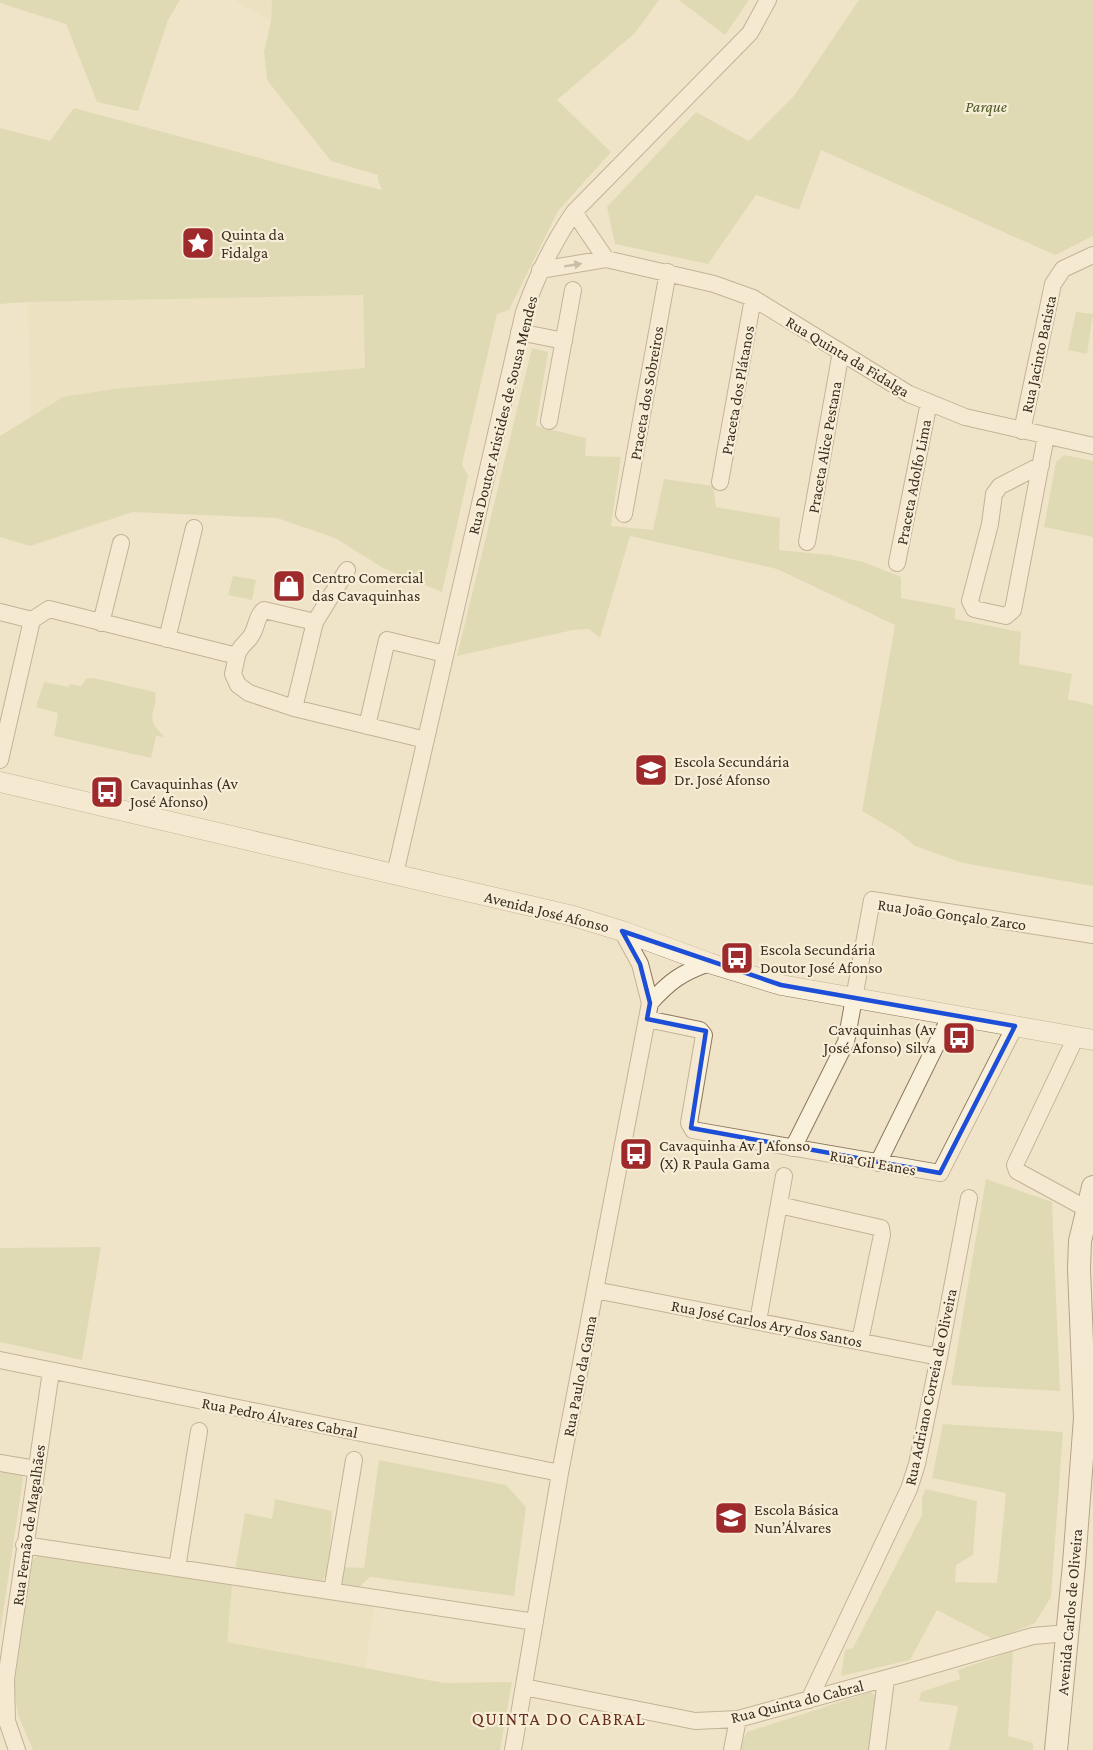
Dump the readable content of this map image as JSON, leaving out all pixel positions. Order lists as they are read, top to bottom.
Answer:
{
  "streets": {
    "main road": ["Avenida Carlos de Oliveira"],
    "street": [
      "Rua Jacinto Batista",
      "Rua Quinta da Fidalga",
      "Praceta dos Plátanos",
      "Praceta dos Sobreiros",
      "Rua Doutor Aristides de Sousa Mendes",
      "Praceta Alice Pestana",
      "Praceta Adolfo Lima",
      "Avenida José Afonso",
      "Rua João Gonçalo Zarco",
      "Rua Gil Eanes",
      "Rua José Carlos Ary dos Santos",
      "Rua Paulo da Gama",
      "Rua Adriano Correia de Oliveira",
      "Rua Pedro Álvares Cabral",
      "Rua Fernão de Magalhães",
      "Rua Quinta do Cabral"
    ]
  },
  "crossings": [
    ["Rua Jacinto Batista", "Rua Quinta da Fidalga"],
    ["Rua Quinta da Fidalga", "Praceta dos Plátanos"],
    ["Rua Quinta da Fidalga", "Praceta dos Sobreiros"],
    ["Rua Quinta da Fidalga", "Rua Doutor Aristides de Sousa Mendes"],
    ["Rua Quinta da Fidalga", "Praceta Alice Pestana"],
    ["Rua Quinta da Fidalga", "Praceta Adolfo Lima"],
    ["Rua Doutor Aristides de Sousa Mendes", "Avenida José Afonso"],
    ["Avenida José Afonso", "Rua João Gonçalo Zarco"],
    ["Avenida José Afonso", "Rua Gil Eanes"],
    ["Avenida José Afonso", "Rua Paulo da Gama"],
    ["Rua Gil Eanes", "Rua Paulo da Gama"],
    ["Rua José Carlos Ary dos Santos", "Rua Paulo da Gama"],
    ["Rua José Carlos Ary dos Santos", "Rua Adriano Correia de Oliveira"],
    ["Rua Paulo da Gama", "Rua Pedro Álvares Cabral"],
    ["Rua Paulo da Gama", "Rua Quinta do Cabral"],
    ["Rua Adriano Correia de Oliveira", "Rua Quinta do Cabral"],
    ["Rua Pedro Álvares Cabral", "Rua Fernão de Magalhães"],
    ["Avenida Carlos de Oliveira", "Rua Quinta do Cabral"]
  ],
  "districts": ["QUINTA DO CABRAL"],
  "parks": ["Parque"],
  "places": {
    "place": ["Quinta da Fidalga"],
    "shop": ["Centro Comercial das Cavaquinhas"],
    "school or university": ["Escola Secundária Dr. José Afonso", "Escola Básica Nun’Álvares"],
    "bus stop": [
      "Cavaquinhas (Av José Afonso)",
      "Escola Secundária Doutor José Afonso",
      "Cavaquinhas (Av José Afonso) Silva",
      "Cavaquinha Av J Afonso (X) R Paula Gama"
    ]
  }
}
